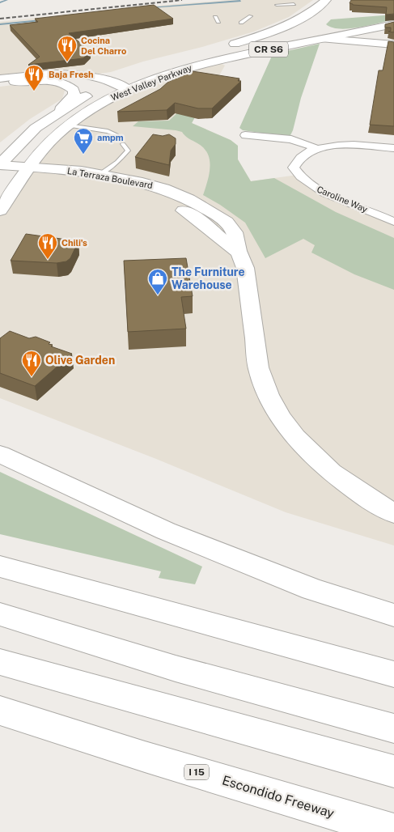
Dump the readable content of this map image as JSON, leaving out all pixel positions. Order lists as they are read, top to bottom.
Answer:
{
  "streets": {
    "main road": [
      "CR S6",
      "West Valley Parkway",
      "La Terraza Boulevard",
      "I 15",
      "Escondido Freeway"
    ],
    "street": ["Caroline Way"]
  },
  "crossings": [
    ["CR S6", "West Valley Parkway"],
    ["West Valley Parkway", "La Terraza Boulevard"]
  ],
  "places": {
    "restaurant": [
      "Cocina Del Charro",
      "Baja Fresh",
      "Chili's",
      "Olive Garden"
    ],
    "supermarket": ["ampm"],
    "shop": ["The Furniture Warehouse"]
  }
}
